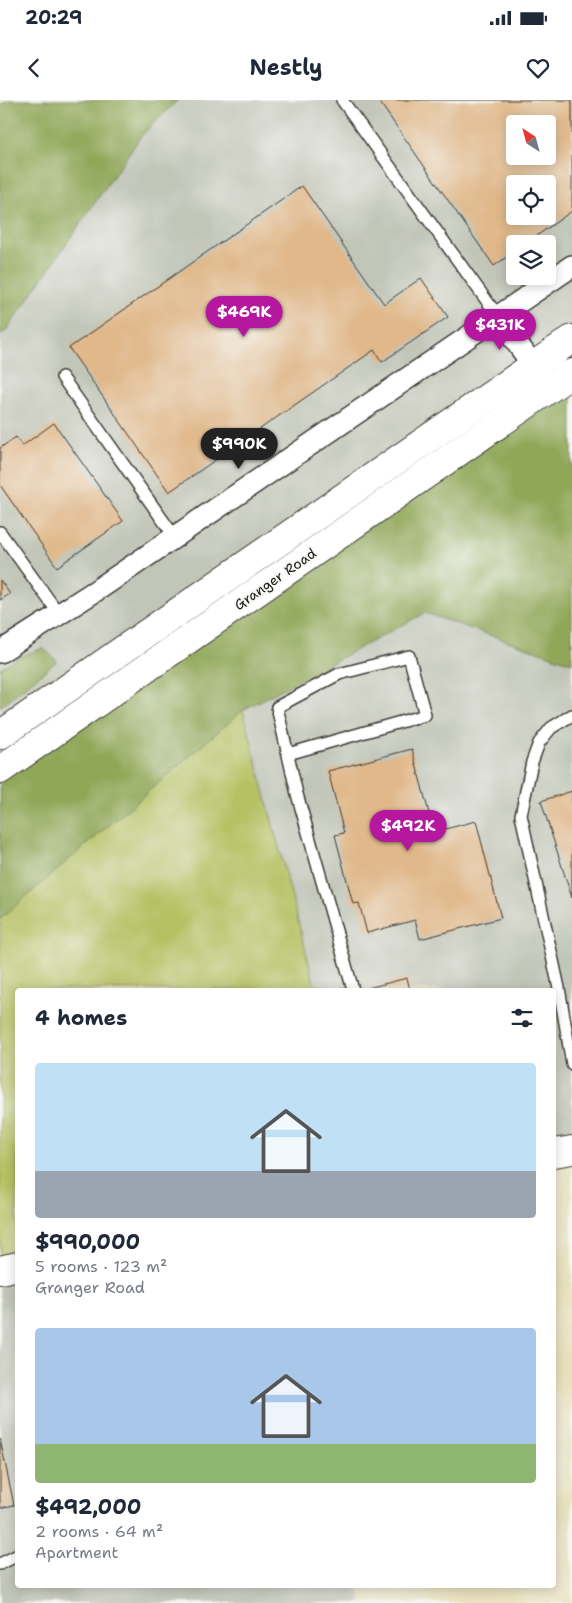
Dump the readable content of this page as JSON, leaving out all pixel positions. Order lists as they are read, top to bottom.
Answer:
{
  "streets": {
    "main road": ["Granger Road"]
  },
  "north": "top left",
  "page": {
    "status": "20:29",
    "header": "Nestly",
    "price": [
      "$469K",
      "$431K",
      "$990K",
      "$492K"
    ],
    "heading": "4 homes",
    "list": [
      {
        "name": "$990,000",
        "note": "5 rooms · 123 m² · Granger Road"
      },
      {
        "name": "$492,000",
        "note": "2 rooms · 64 m² · Apartment"
      }
    ]
  }
}
